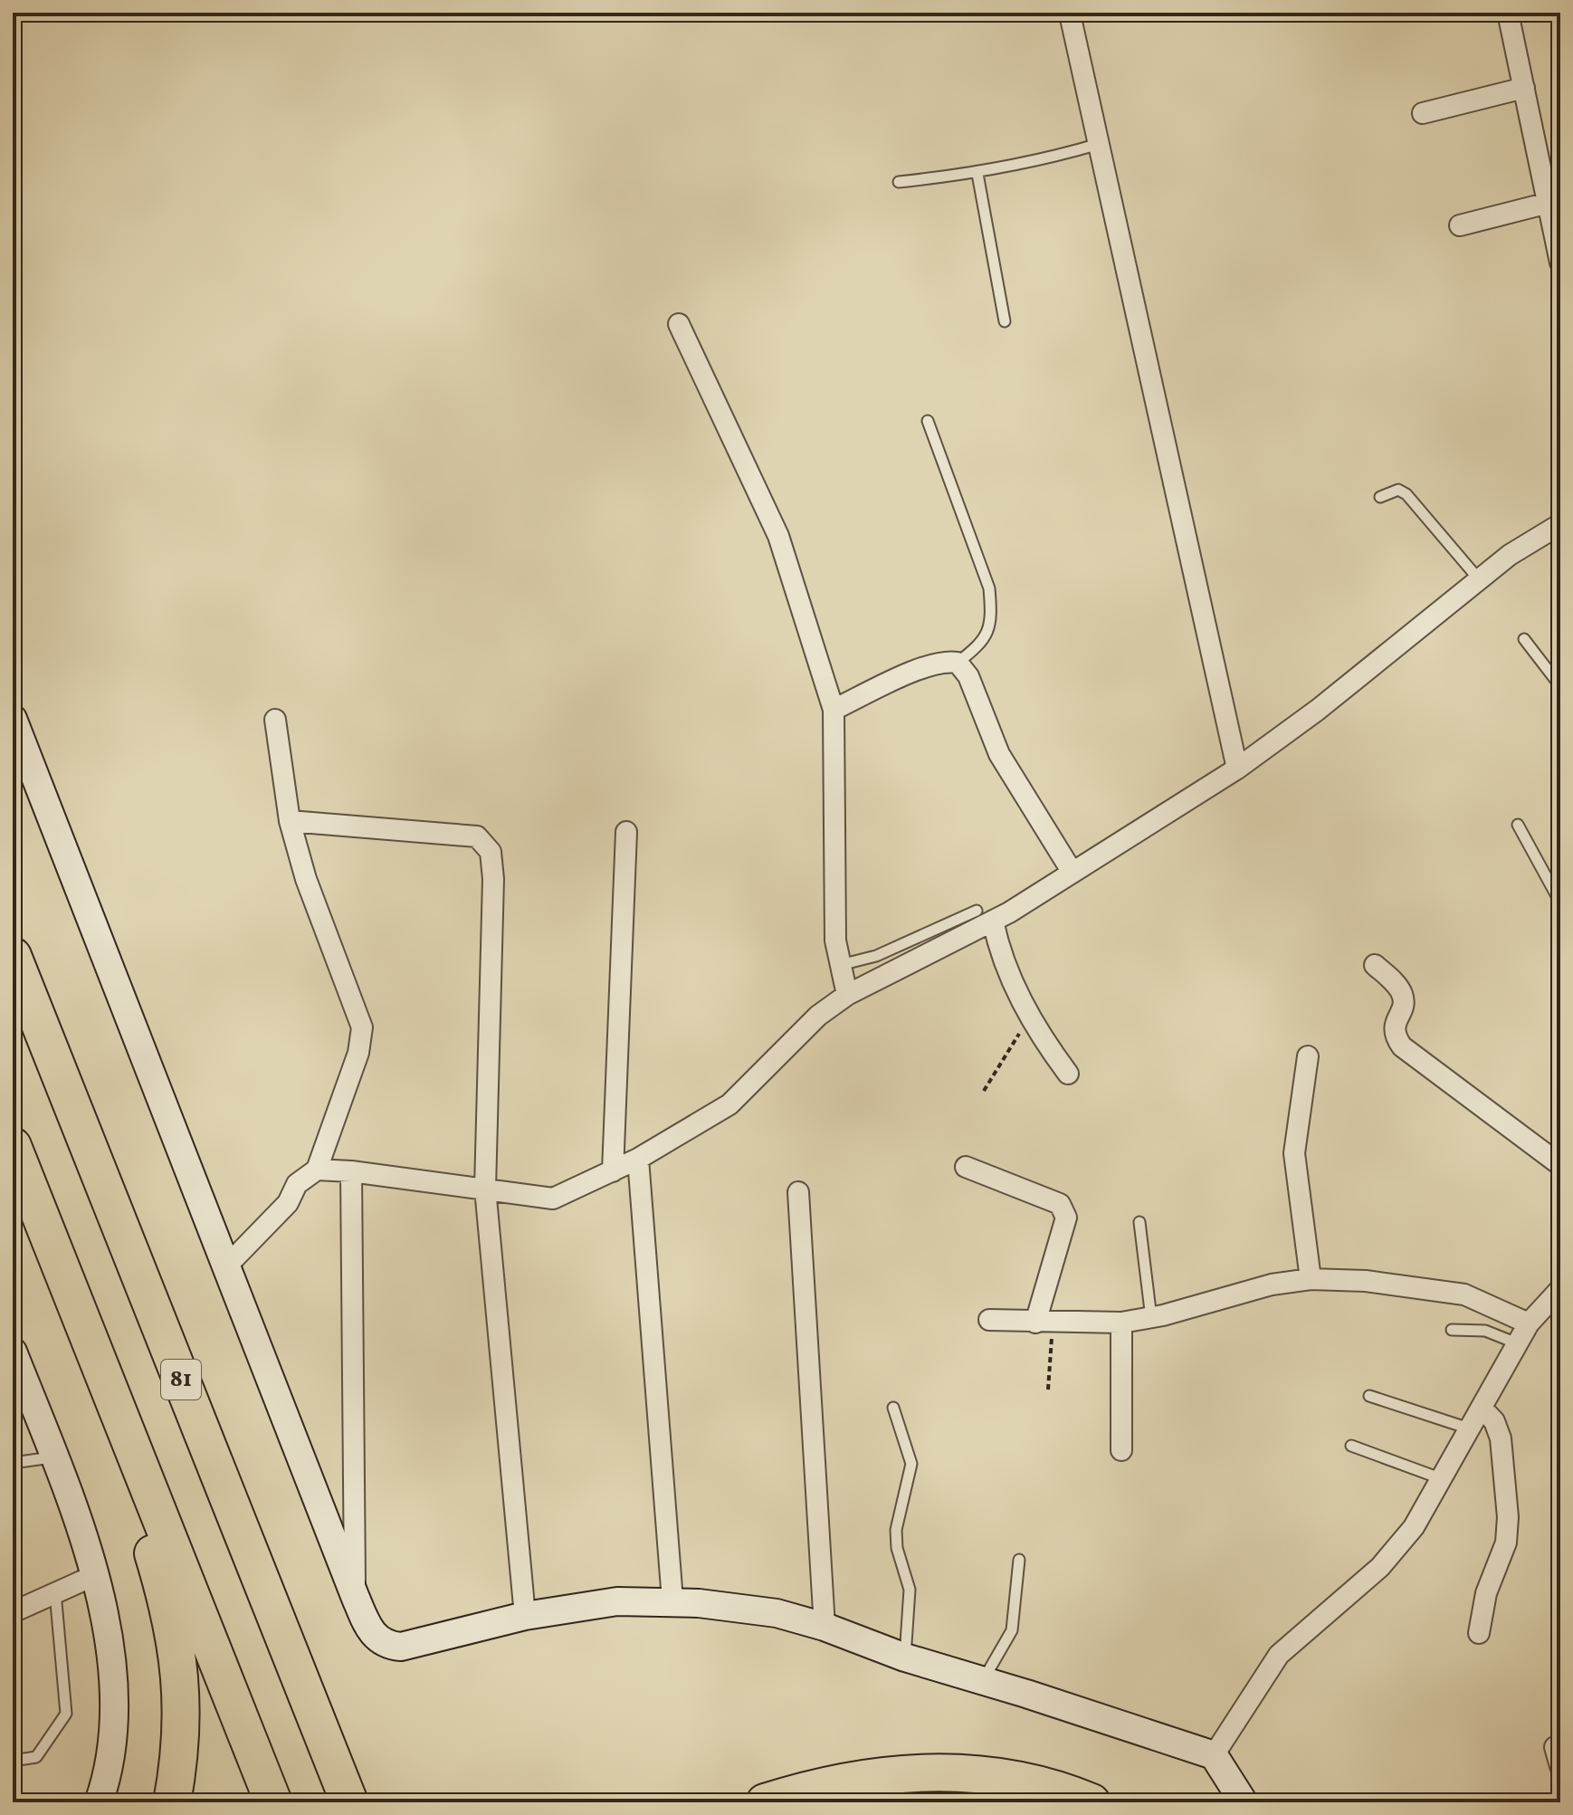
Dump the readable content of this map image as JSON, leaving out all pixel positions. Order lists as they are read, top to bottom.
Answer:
{
  "streets": {
    "highway": ["81"]
  }
}
